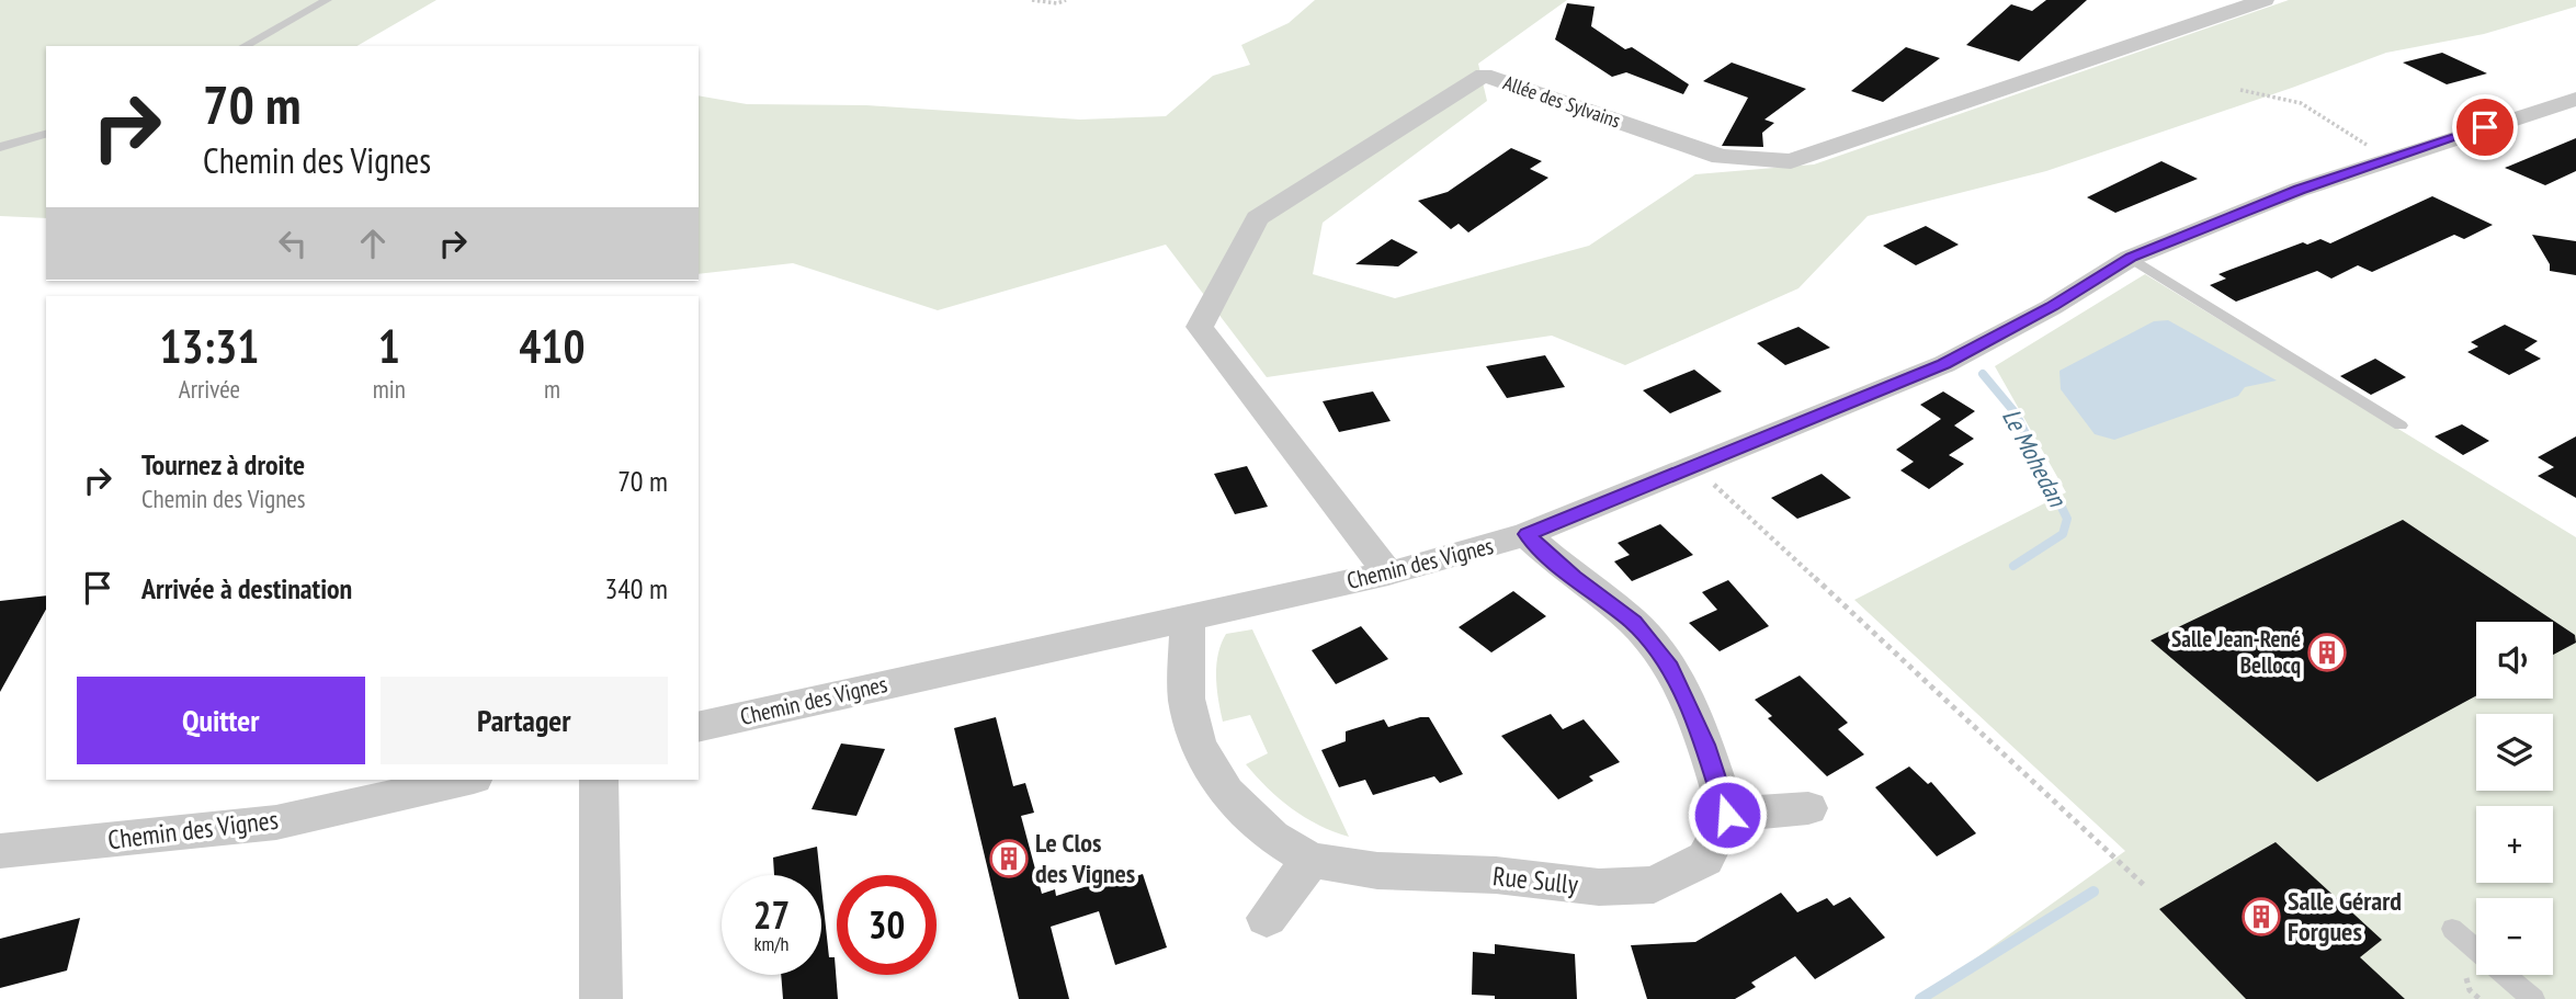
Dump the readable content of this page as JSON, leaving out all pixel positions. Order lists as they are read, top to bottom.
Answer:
{
  "streets": {
    "street": ["Allée des Sylvains", "Chemin des Vignes", "Rue Sully"]
  },
  "crossings": [
    ["Allée des Sylvains", "Chemin des Vignes"],
    ["Chemin des Vignes", "Rue Sully"]
  ],
  "water": ["Le Mohedan"],
  "places": {
    "building": ["Salle Jean-René Bellocq", "Le Clos des Vignes", "Salle Gérard Forgues"]
  },
  "page": {
    "turn": ["70 m", "Chemin des Vignes"],
    "eta": [
      "13:31",
      "Arrivée",
      "1",
      "min",
      "410",
      "m"
    ],
    "list": [
      {
        "name": "Tournez à droite",
        "note": "Chemin des Vignes",
        "value": "70 m"
      },
      {
        "name": "Arrivée à destination",
        "value": "340 m"
      }
    ],
    "map_buttons": ["+", "−"],
    "buttons": ["Quitter", "Partager"],
    "speed": "27 km/h",
    "limit": "30"
  }
}
